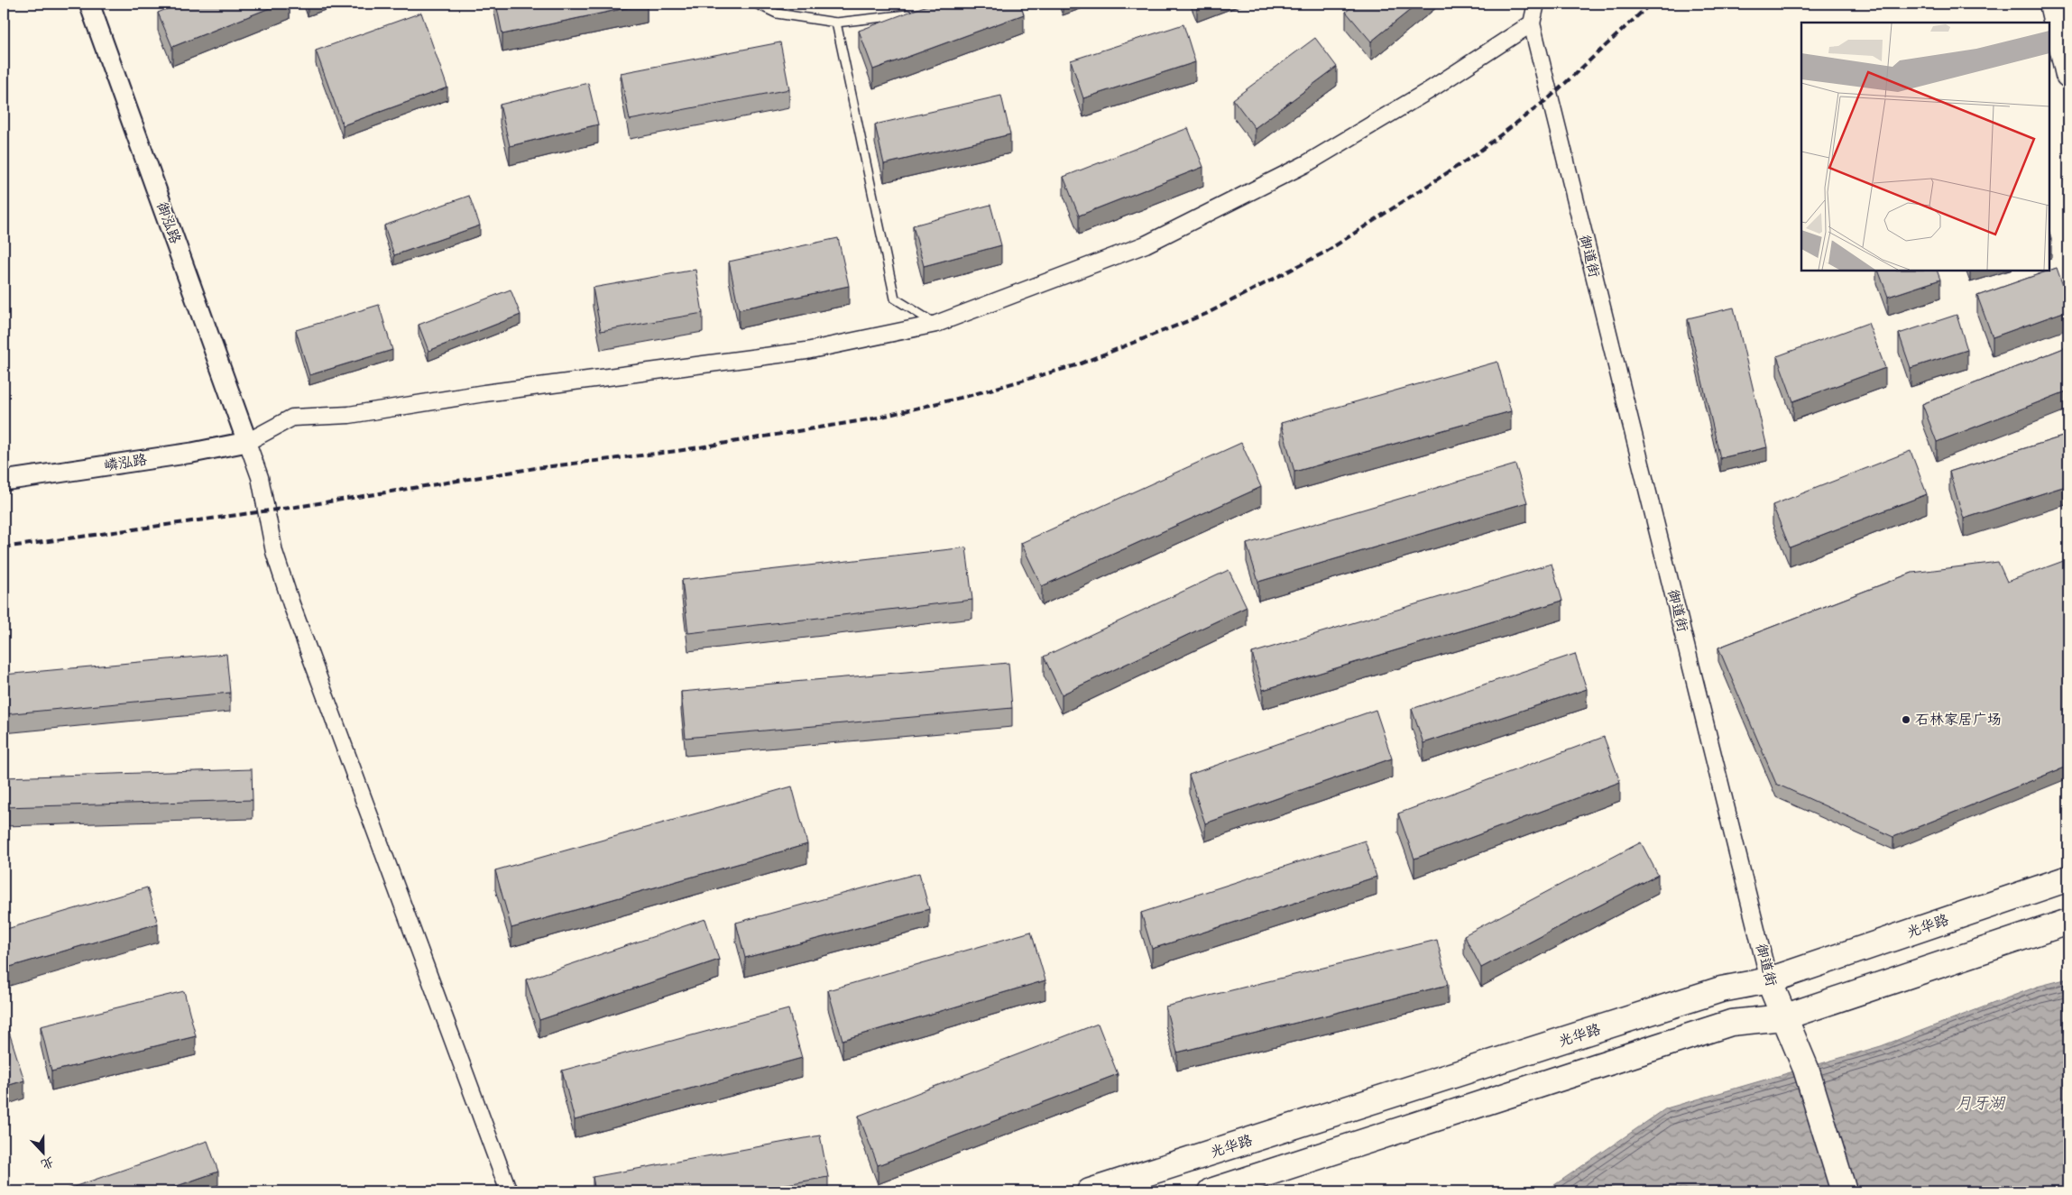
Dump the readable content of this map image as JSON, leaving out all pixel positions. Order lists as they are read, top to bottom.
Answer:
{
  "streets": {
    "main road": ["光华路"],
    "street": ["御泓路", "御道街", "嶙泓路"]
  },
  "crossings": [
    ["御泓路", "嶙泓路"],
    ["御道街", "光华路"]
  ],
  "water": ["月牙湖"],
  "places": ["石林家居广场"],
  "north": "bottom"
}
